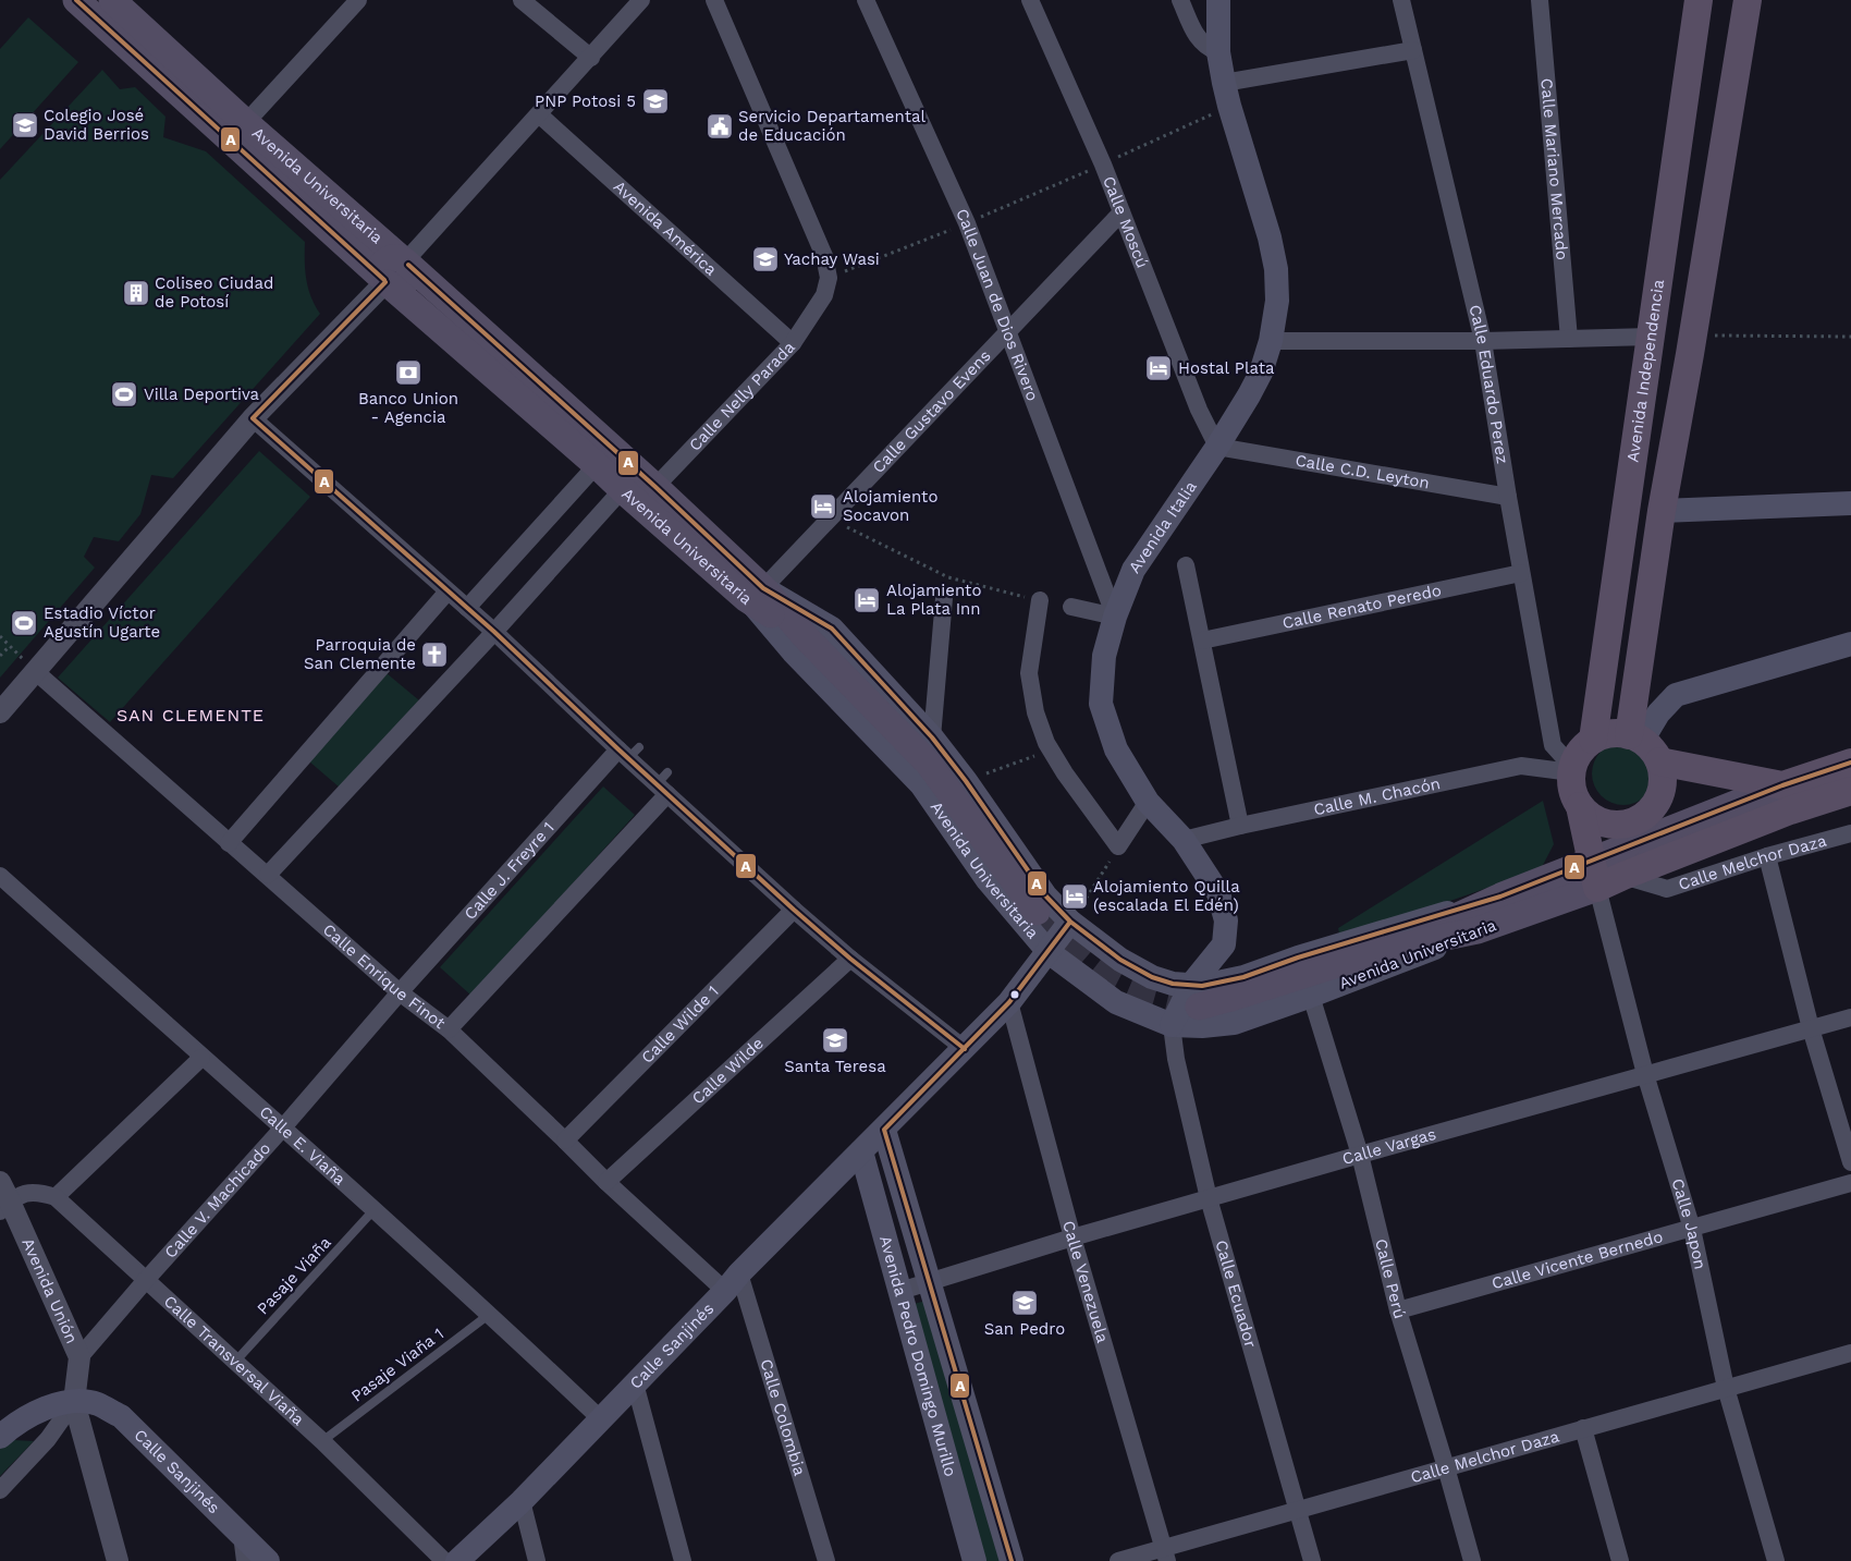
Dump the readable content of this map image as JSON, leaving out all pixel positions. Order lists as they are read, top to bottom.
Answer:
{
  "streets": {
    "highway": ["Avenida Universitaria", "Avenida Independencia"],
    "main road": ["Avenida Italia", "Calle Sanjinés", "Avenida Pedro Domingo Murillo"],
    "street": [
      "Calle Mariano Mercado",
      "Calle Moscú",
      "Avenida América",
      "Calle Juan de Dios Rivero",
      "Calle Eduardo Perez",
      "Calle Nelly Parada",
      "Calle Gustavo Evens",
      "Calle C.D. Leyton",
      "Calle Renato Peredo",
      "Calle M. Chacón",
      "Calle Melchor Daza",
      "Calle J. Freyre 1",
      "Calle Enrique Finot",
      "Calle Wilde 1",
      "Calle Wilde",
      "Calle E. Viaña",
      "Calle Vargas",
      "Calle V. Machicado",
      "Calle Japon",
      "Calle Vicente Bernedo",
      "Calle Perú",
      "Calle Venezuela",
      "Avenida Unión",
      "Calle Ecuador",
      "Calle Transversal Viaña",
      "Calle Colombia"
    ],
    "lane": ["Pasaje Viaña", "Pasaje Viaña 1"]
  },
  "crossings": [
    ["Avenida Universitaria", "Calle Nelly Parada"],
    ["Avenida Universitaria", "Calle Gustavo Evens"],
    ["Avenida Universitaria", "Calle Melchor Daza"],
    ["Avenida Universitaria", "Calle Japon"],
    ["Avenida Universitaria", "Calle Perú"],
    ["Avenida Universitaria", "Calle Ecuador"],
    ["Avenida Universitaria", "Calle Sanjinés"],
    ["Calle Moscú", "Calle Gustavo Evens"],
    ["Calle Moscú", "Calle C.D. Leyton"],
    ["Calle Moscú", "Avenida Italia"],
    ["Avenida América", "Calle Nelly Parada"],
    ["Calle Juan de Dios Rivero", "Calle Gustavo Evens"],
    ["Calle Juan de Dios Rivero", "Avenida Italia"],
    ["Avenida Independencia", "Calle Eduardo Perez"],
    ["Avenida Independencia", "Calle M. Chacón"],
    ["Calle Eduardo Perez", "Calle C.D. Leyton"],
    ["Calle Eduardo Perez", "Calle Renato Peredo"],
    ["Calle Eduardo Perez", "Calle M. Chacón"],
    ["Calle Nelly Parada", "Calle Enrique Finot"],
    ["Calle C.D. Leyton", "Avenida Italia"],
    ["Avenida Italia", "Calle M. Chacón"],
    ["Calle Melchor Daza", "Calle Japon"],
    ["Calle Melchor Daza", "Calle Perú"],
    ["Calle Melchor Daza", "Calle Venezuela"],
    ["Calle Melchor Daza", "Calle Ecuador"],
    ["Calle J. Freyre 1", "Calle Enrique Finot"],
    ["Calle J. Freyre 1", "Calle V. Machicado"],
    ["Calle Enrique Finot", "Calle Wilde 1"],
    ["Calle Enrique Finot", "Calle Wilde"],
    ["Calle Enrique Finot", "Calle V. Machicado"],
    ["Calle Enrique Finot", "Calle Sanjinés"],
    ["Calle Enrique Finot", "Calle Colombia"],
    ["Calle E. Viaña", "Calle V. Machicado"],
    ["Calle E. Viaña", "Pasaje Viaña"],
    ["Calle E. Viaña", "Calle Sanjinés"],
    ["Calle E. Viaña", "Pasaje Viaña 1"],
    ["Calle Vargas", "Calle Japon"],
    ["Calle Vargas", "Calle Perú"],
    ["Calle Vargas", "Calle Venezuela"],
    ["Calle Vargas", "Calle Ecuador"],
    ["Calle Vargas", "Avenida Pedro Domingo Murillo"],
    ["Calle V. Machicado", "Avenida Unión"],
    ["Calle V. Machicado", "Calle Transversal Viaña"],
    ["Calle Japon", "Calle Vicente Bernedo"],
    ["Calle Vicente Bernedo", "Calle Perú"],
    ["Pasaje Viaña", "Calle Transversal Viaña"],
    ["Calle Venezuela", "Calle Sanjinés"],
    ["Avenida Unión", "Calle Sanjinés"],
    ["Calle Sanjinés", "Avenida Pedro Domingo Murillo"],
    ["Calle Sanjinés", "Calle Colombia"],
    ["Calle Transversal Viaña", "Pasaje Viaña 1"]
  ],
  "districts": ["SAN CLEMENTE"],
  "places": {
    "school or university": [
      "PNP Potosi 5",
      "Colegio José David Berrios",
      "Yachay Wasi",
      "Santa Teresa",
      "San Pedro"
    ],
    "public building": ["Servicio Departamental de Educación"],
    "building": ["Coliseo Ciudad de Potosí"],
    "hotel": [
      "Hostal Plata",
      "Alojamiento Socavon",
      "Alojamiento La Plata Inn",
      "Alojamiento Quilla (escalada El Edén)"
    ],
    "bank": ["Banco Union - Agencia"],
    "sports": ["Villa Deportiva", "Estadio Víctor Agustín Ugarte"],
    "church": ["Parroquia de San Clemente"]
  },
  "lines": ["transit line A"]
}
